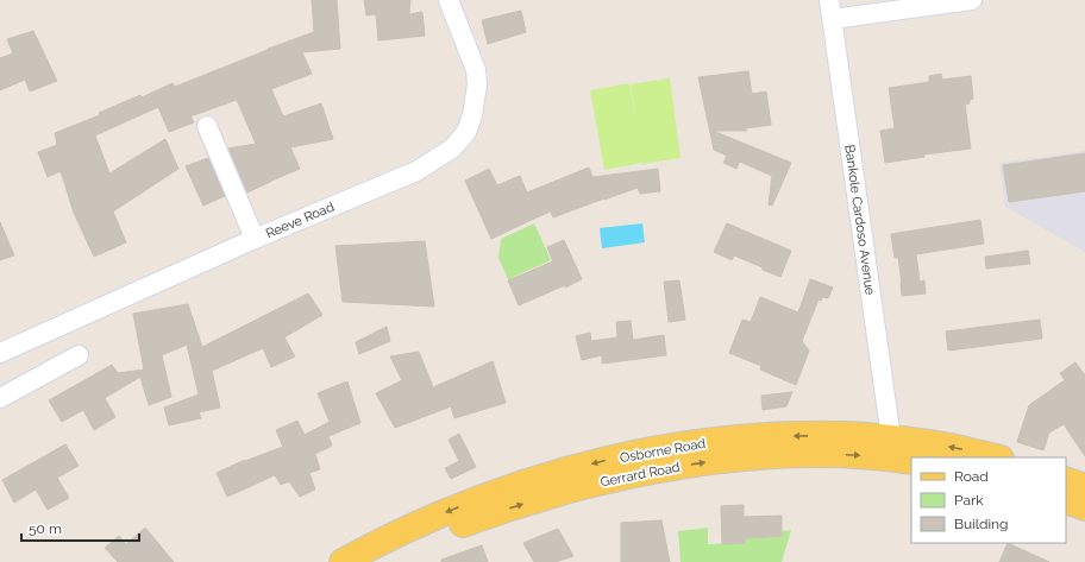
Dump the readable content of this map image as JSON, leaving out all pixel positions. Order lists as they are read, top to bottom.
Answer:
{
  "streets": {
    "main road": ["Osborne Road", "Gerrard Road"],
    "street": ["Reeve Road", "Bankole Cardoso Avenue"]
  },
  "crossings": [
    ["Bankole Cardoso Avenue", "Osborne Road"]
  ],
  "one_way": ["Osborne Road", "Gerrard Road"],
  "legend": ["Road", "Park", "Building"],
  "scale_bar": "50 m"
}
